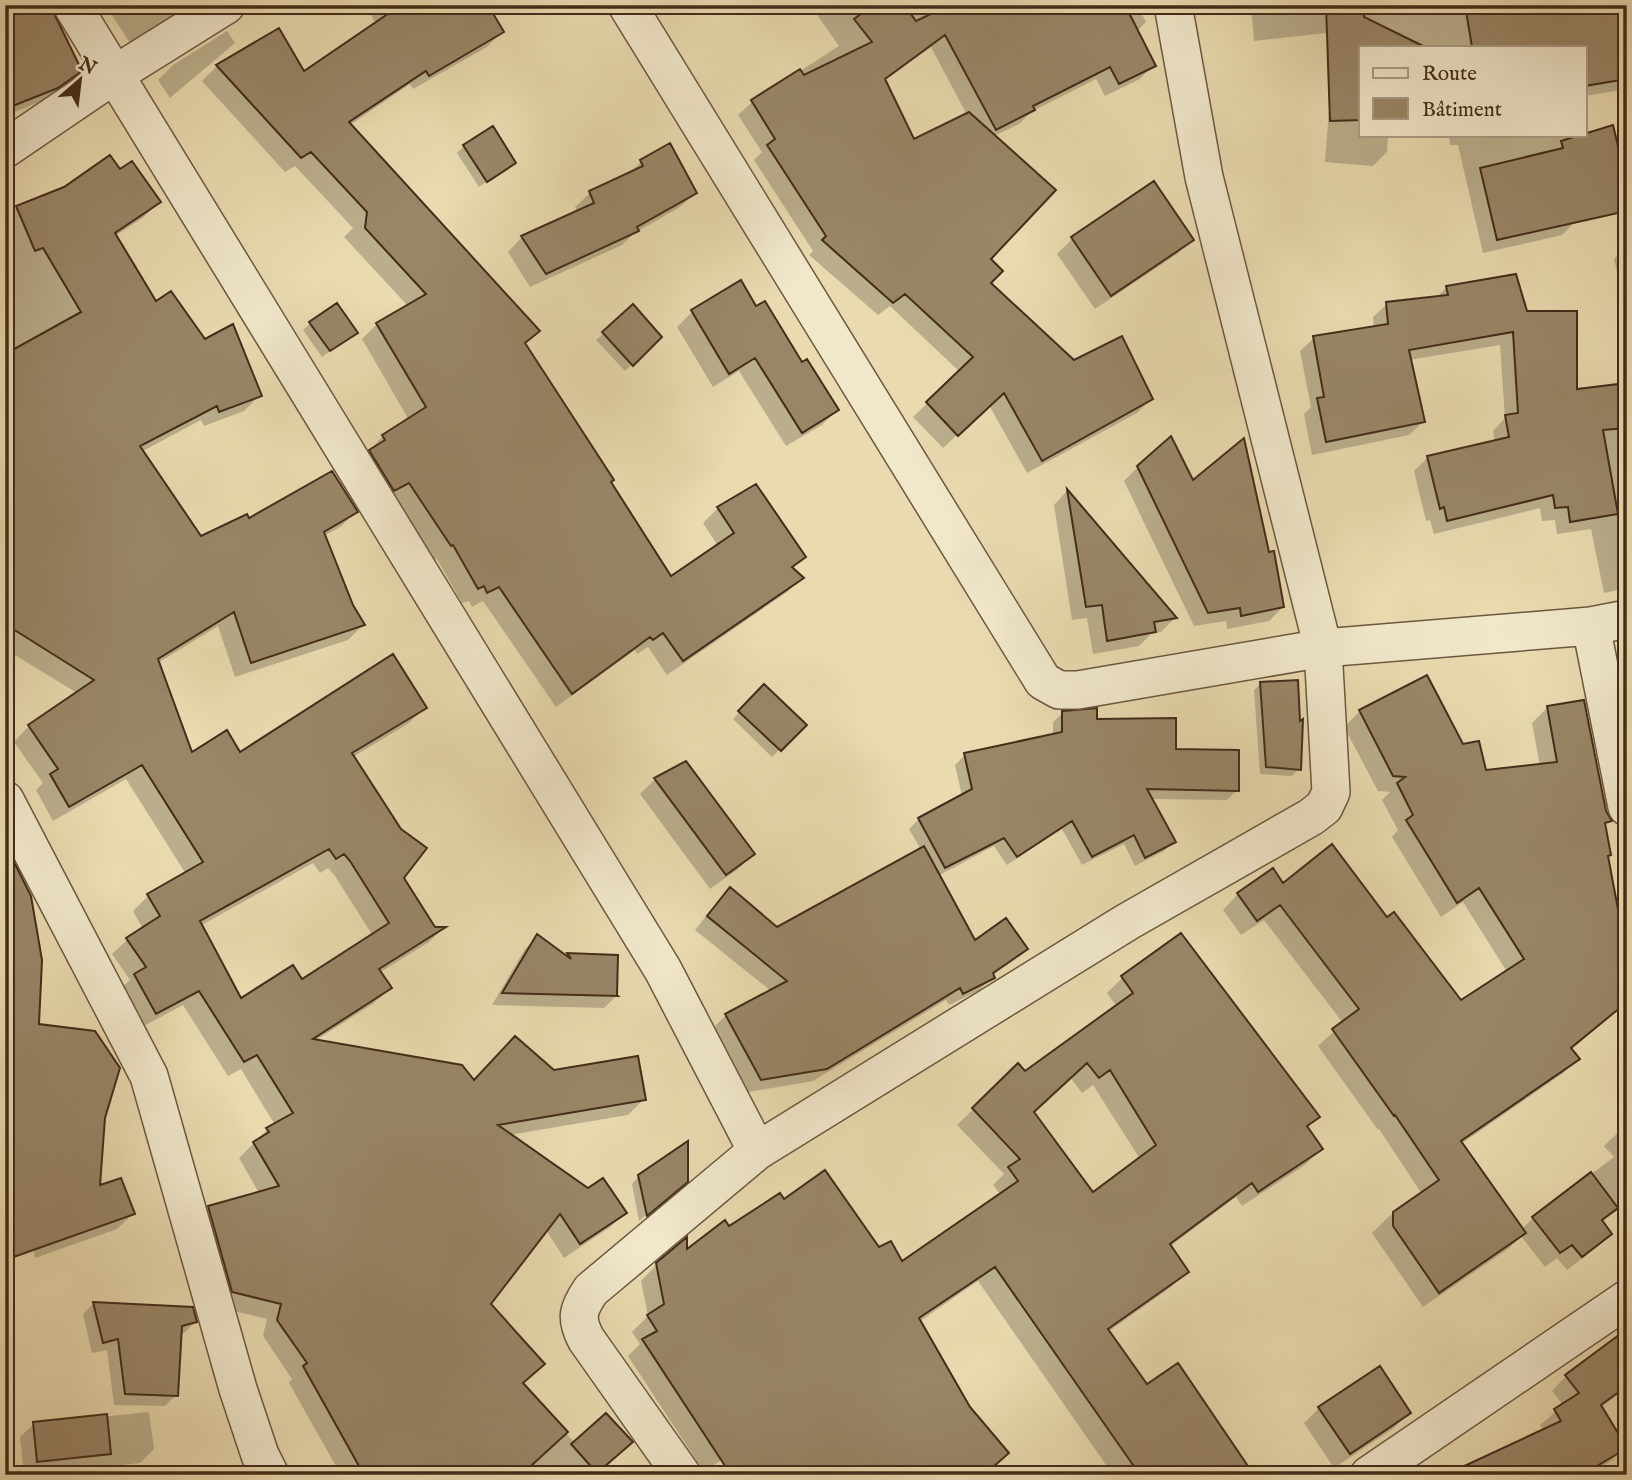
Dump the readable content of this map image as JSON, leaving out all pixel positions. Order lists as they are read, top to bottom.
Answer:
{
  "legend": ["Route", "Bâtiment"],
  "north": "top right"
}
